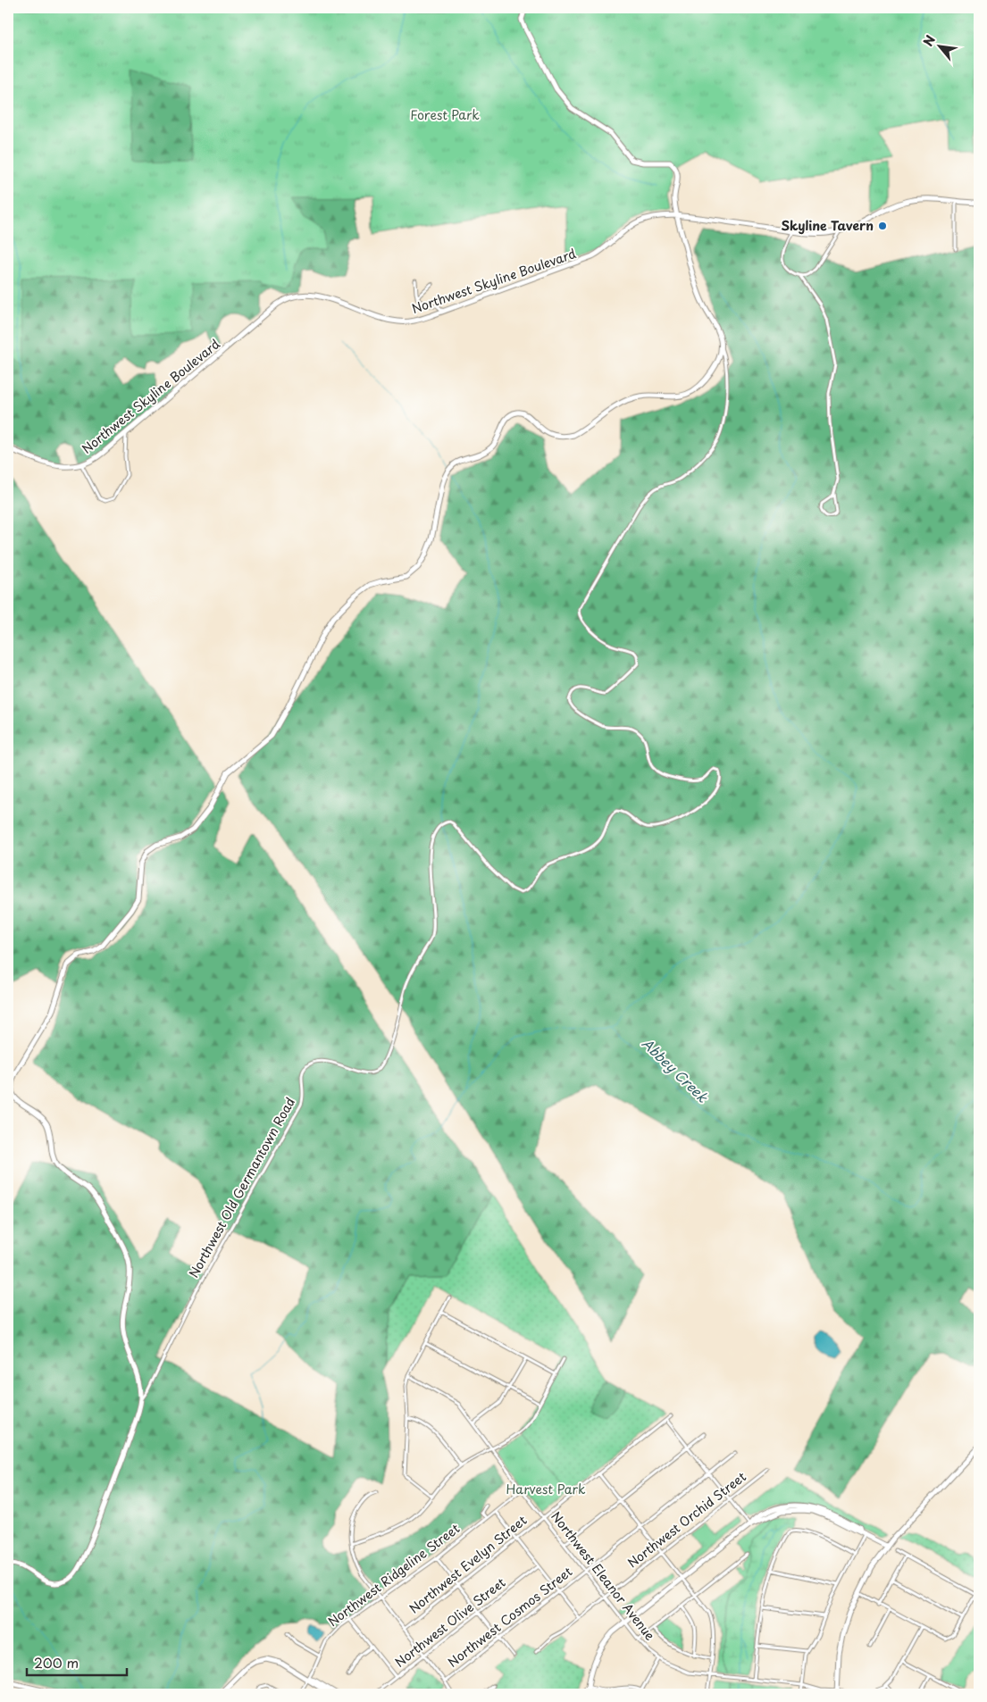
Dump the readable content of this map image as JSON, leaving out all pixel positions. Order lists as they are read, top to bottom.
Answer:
{
  "streets": {
    "main road": ["Northwest Skyline Boulevard"],
    "street": [
      "Northwest Old Germantown Road",
      "Northwest Orchid Street",
      "Northwest Evelyn Street",
      "Northwest Ridgeline Street",
      "Northwest Eleanor Avenue",
      "Northwest Cosmos Street",
      "Northwest Olive Street"
    ]
  },
  "crossings": [
    ["Northwest Orchid Street", "Northwest Eleanor Avenue"],
    ["Northwest Evelyn Street", "Northwest Eleanor Avenue"],
    ["Northwest Ridgeline Street", "Northwest Eleanor Avenue"],
    ["Northwest Eleanor Avenue", "Northwest Cosmos Street"]
  ],
  "water": ["Abbey Creek"],
  "parks": ["Forest Park", "Harvest Park"],
  "places": ["Skyline Tavern"],
  "scale_bar": "200 m",
  "north": "top left"
}
